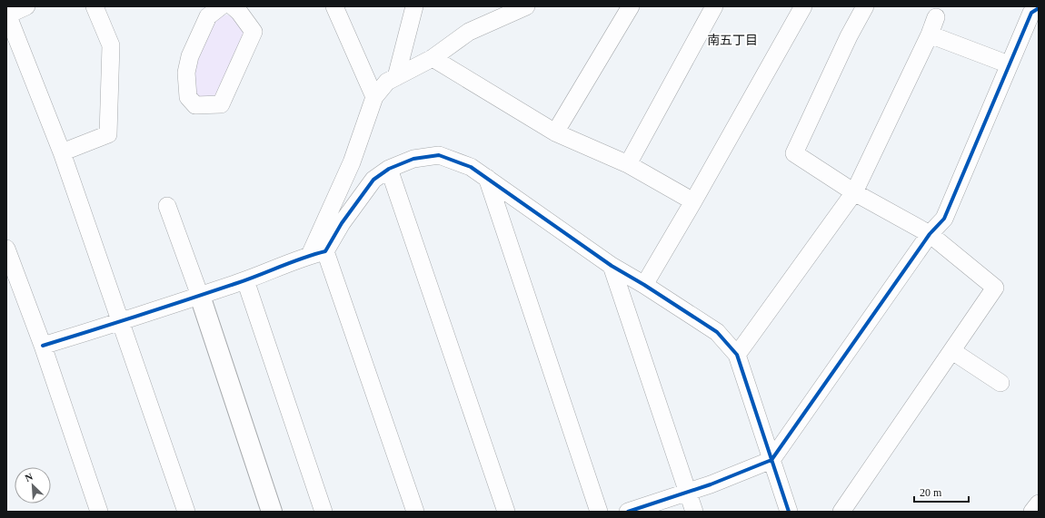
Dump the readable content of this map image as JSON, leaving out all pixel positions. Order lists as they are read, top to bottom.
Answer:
{
  "districts": ["南五丁目"],
  "scale_bar": "20 m",
  "north": "top left"
}
